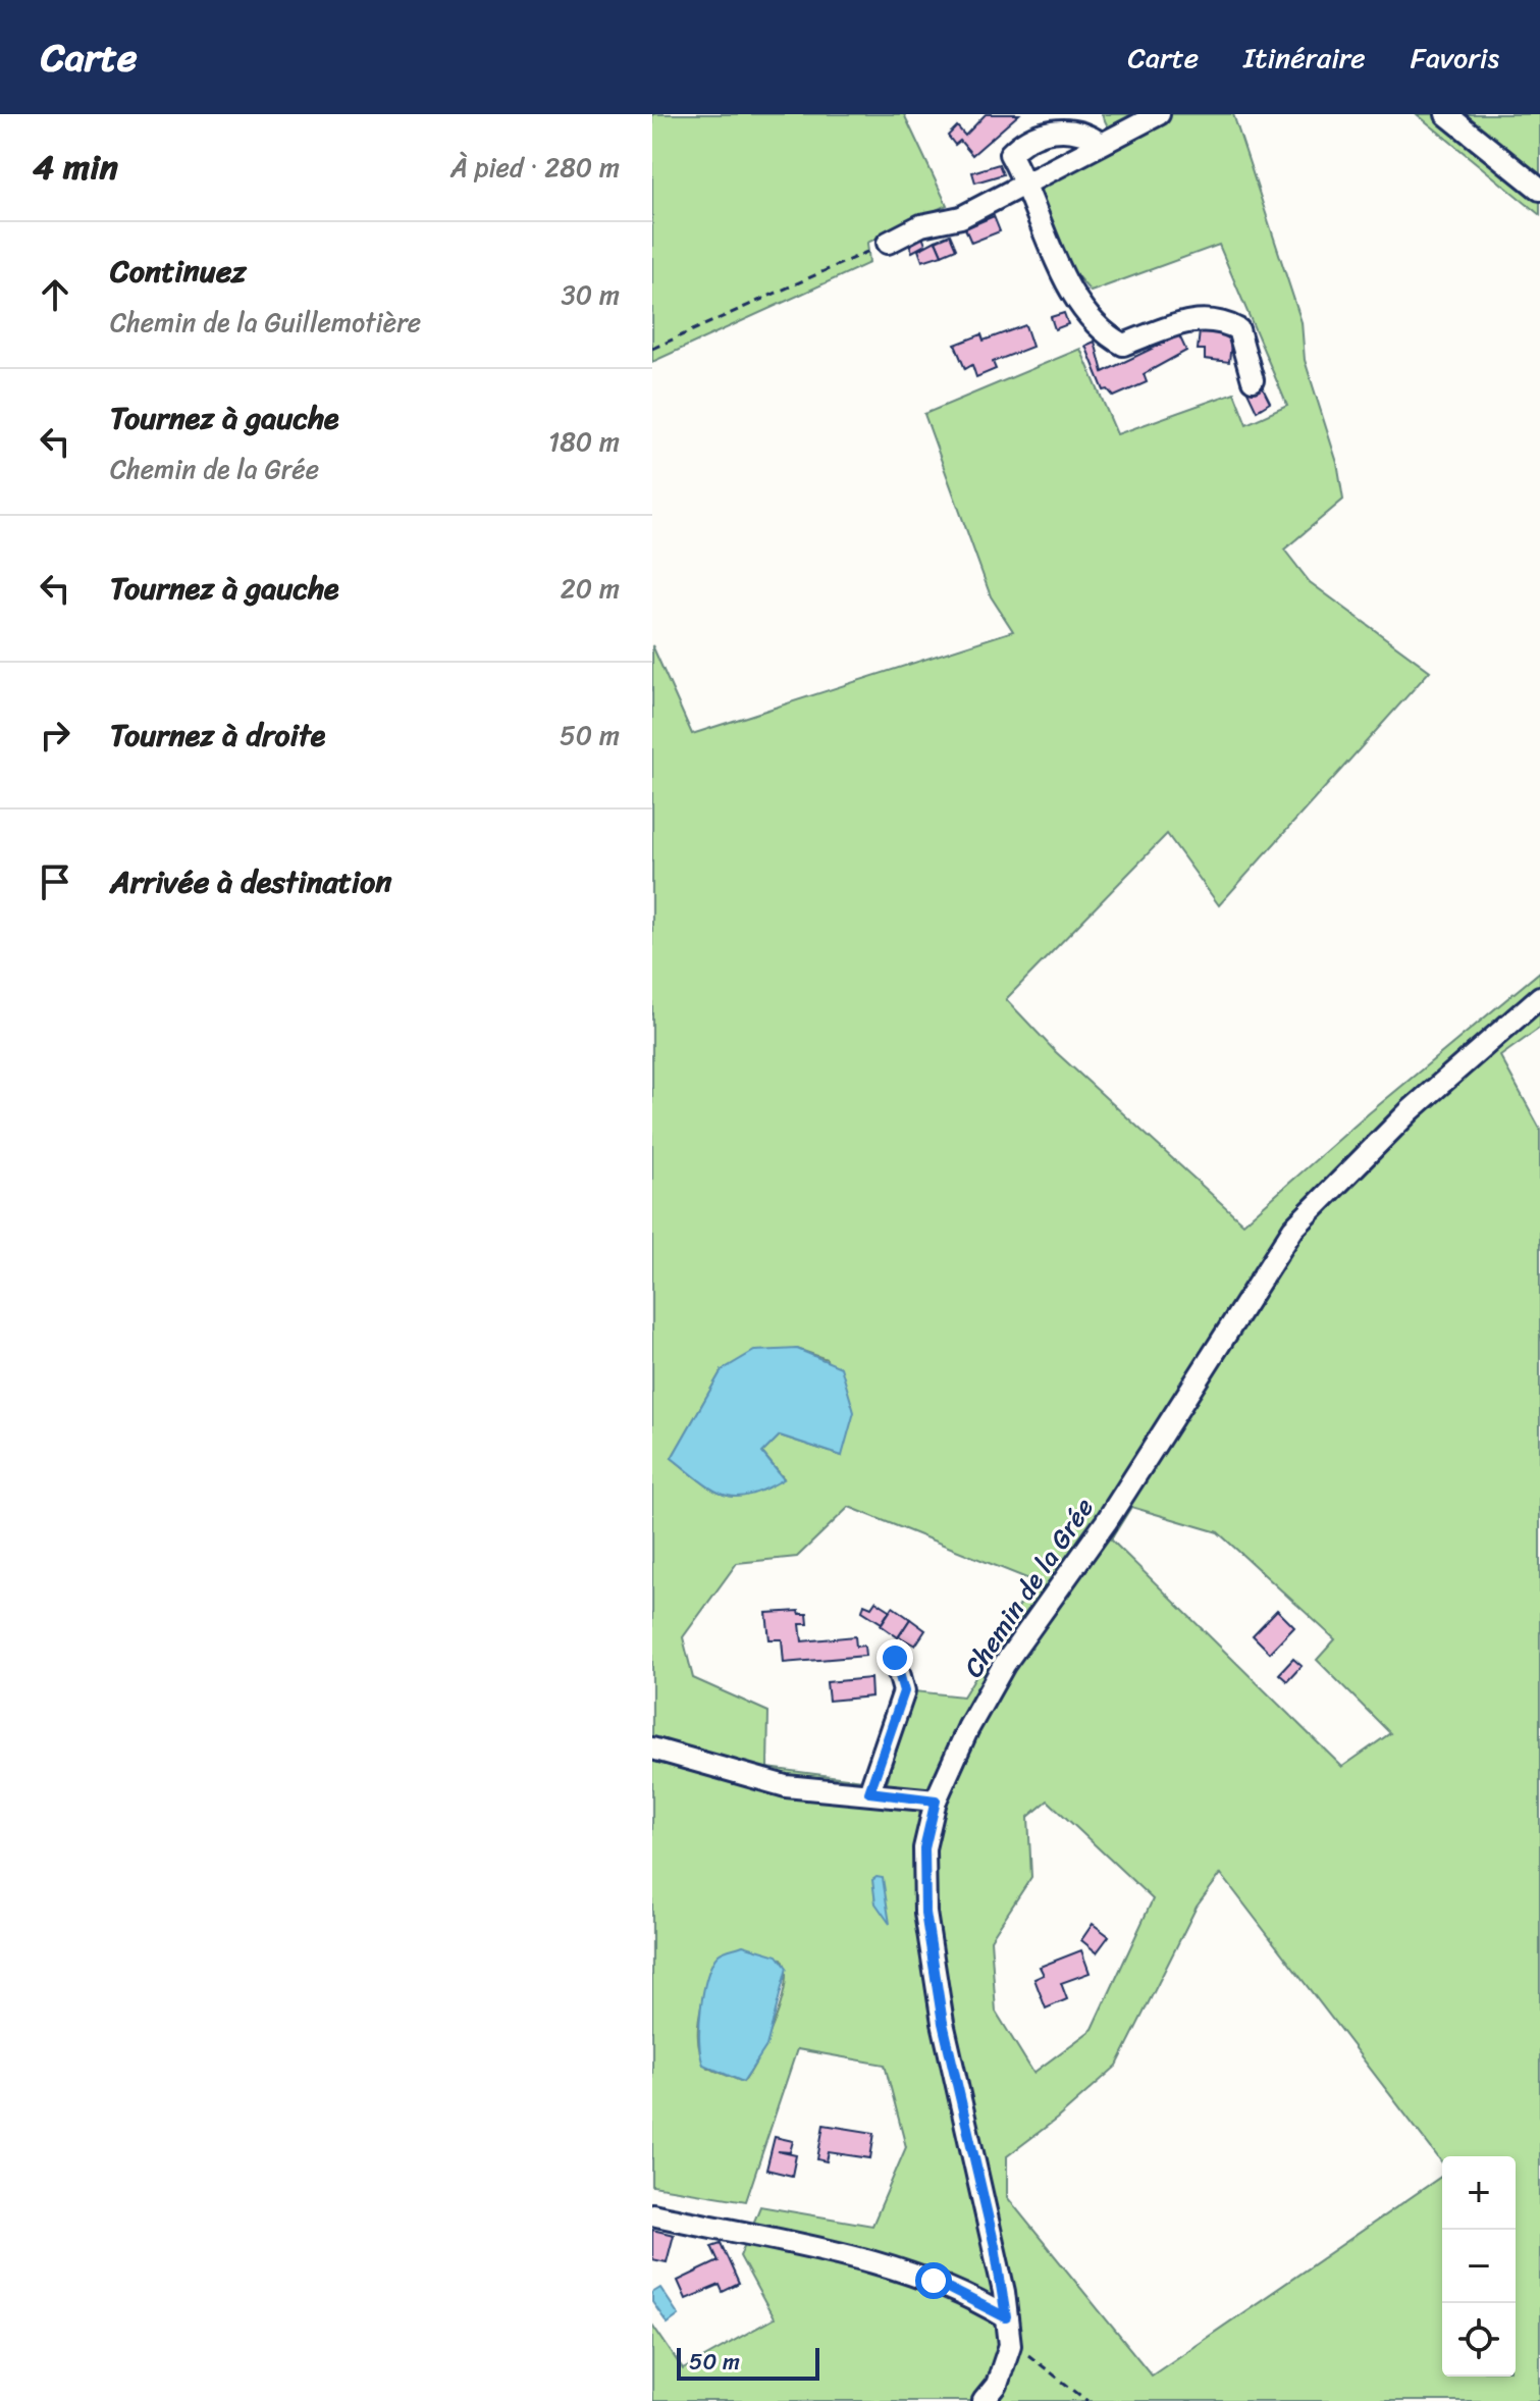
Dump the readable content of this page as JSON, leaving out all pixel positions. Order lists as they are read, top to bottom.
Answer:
{
  "streets": {
    "street": ["Chemin de la Grée"]
  },
  "scale_bar": "50 m",
  "page": {
    "header": "Carte",
    "nav": ["Carte", "Itinéraire", "Favoris"],
    "heading": ["4 min", "À pied · 280 m"],
    "list": [
      ["Continuez", "Chemin de la Guillemotière", "30 m"],
      ["Tournez à gauche", "Chemin de la Grée", "180 m"],
      ["Tournez à gauche", "20 m"],
      ["Tournez à droite", "50 m"],
      "Arrivée à destination"
    ],
    "map_buttons": ["+", "−"],
    "scale": "50 m"
  }
}
